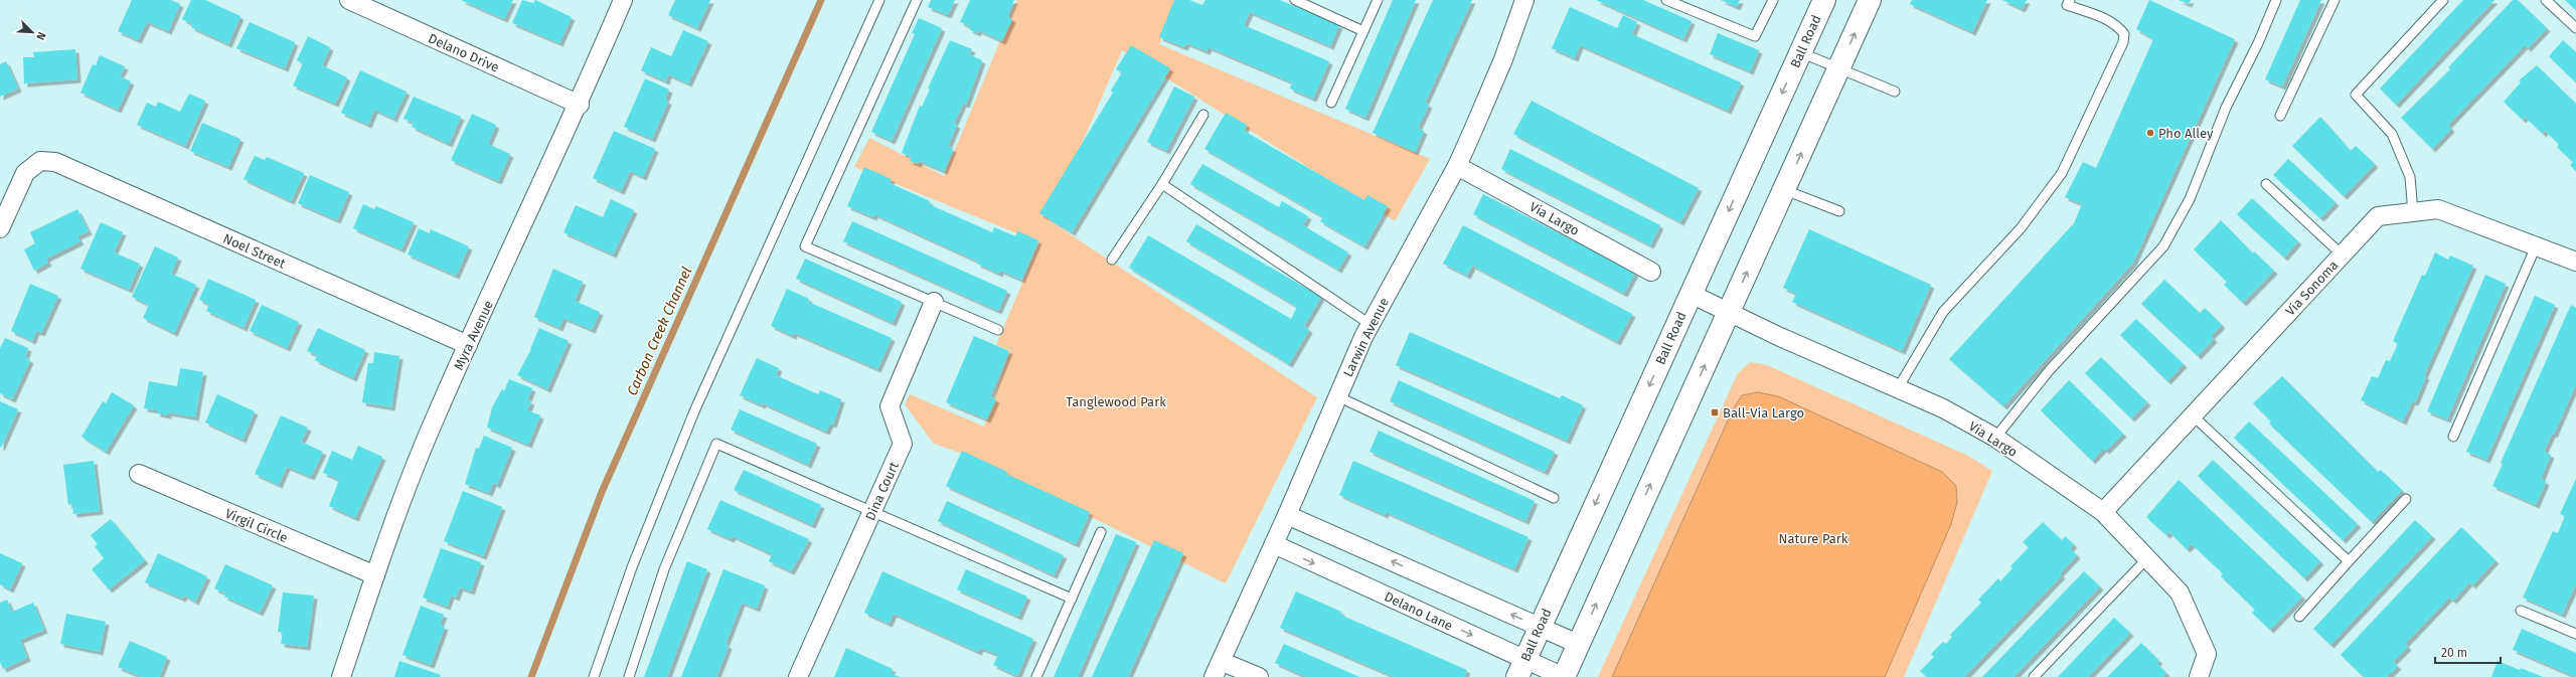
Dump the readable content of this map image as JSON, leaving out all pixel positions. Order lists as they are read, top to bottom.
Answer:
{
  "streets": {
    "main road": ["Ball Road"],
    "street": [
      "Delano Drive",
      "Via Largo",
      "Noel Street",
      "Via Sonoma",
      "Myra Avenue",
      "Larwin Avenue",
      "Dina Court",
      "Virgil Circle",
      "Delano Lane"
    ]
  },
  "crossings": [
    ["Ball Road", "Via Largo"],
    ["Ball Road", "Delano Lane"],
    ["Delano Drive", "Myra Avenue"],
    ["Via Largo", "Via Sonoma"],
    ["Via Largo", "Larwin Avenue"],
    ["Noel Street", "Myra Avenue"],
    ["Myra Avenue", "Virgil Circle"],
    ["Larwin Avenue", "Delano Lane"]
  ],
  "water": ["Carbon Creek Channel"],
  "parks": ["Tanglewood Park", "Nature Park"],
  "places": {
    "other": ["Pho Alley"],
    "transit": ["Ball-Via Largo"]
  },
  "scale_bar": "20 m",
  "north": "bottom right"
}
